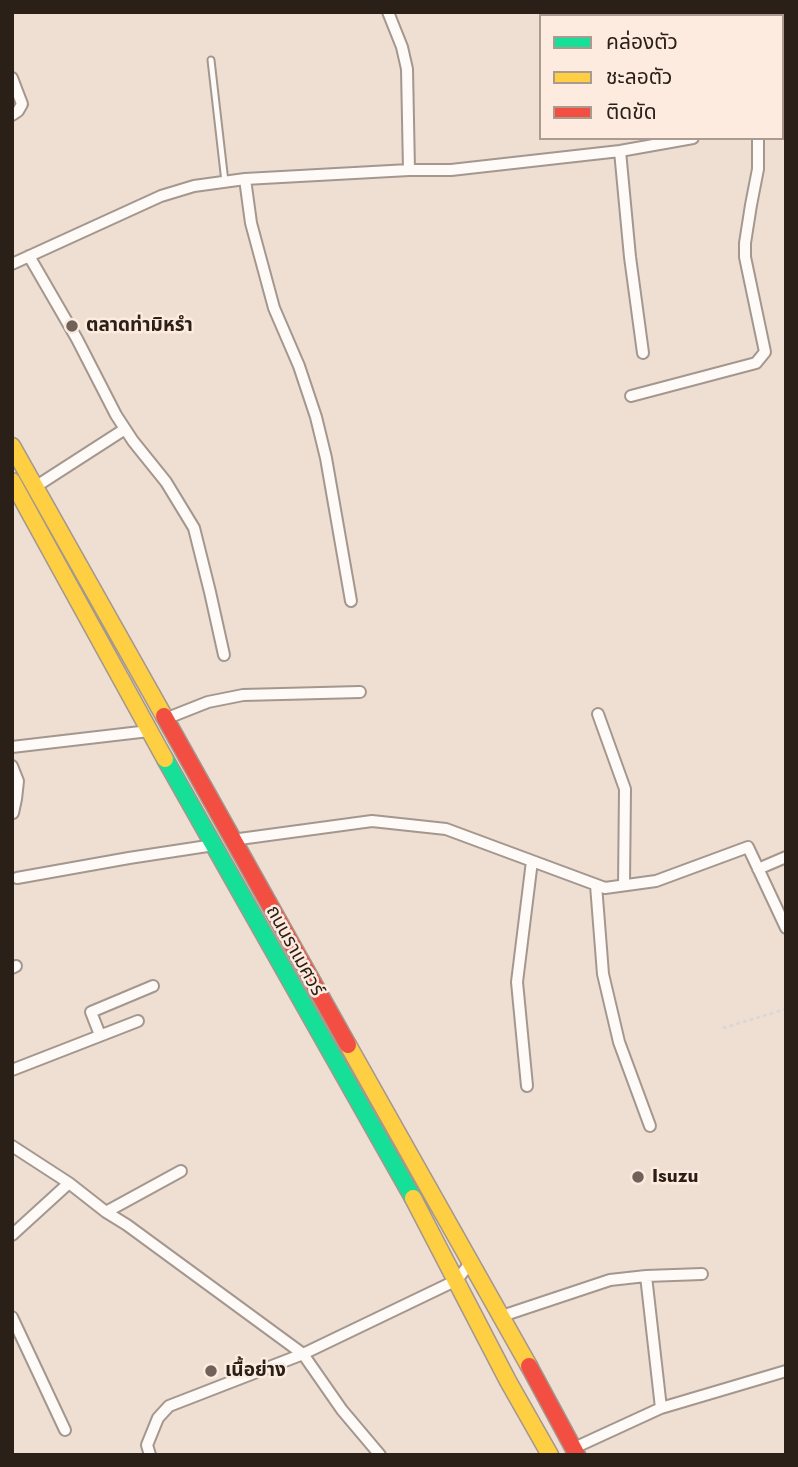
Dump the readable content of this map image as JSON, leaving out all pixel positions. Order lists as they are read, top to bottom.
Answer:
{
  "streets": {
    "main road": ["ถนนราเมศวร์"]
  },
  "places": ["ตลาดท่ามิหรำ", "Isuzu", "เนื้อย่าง"],
  "legend": ["คล่องตัว", "ชะลอตัว", "ติดขัด"]
}
